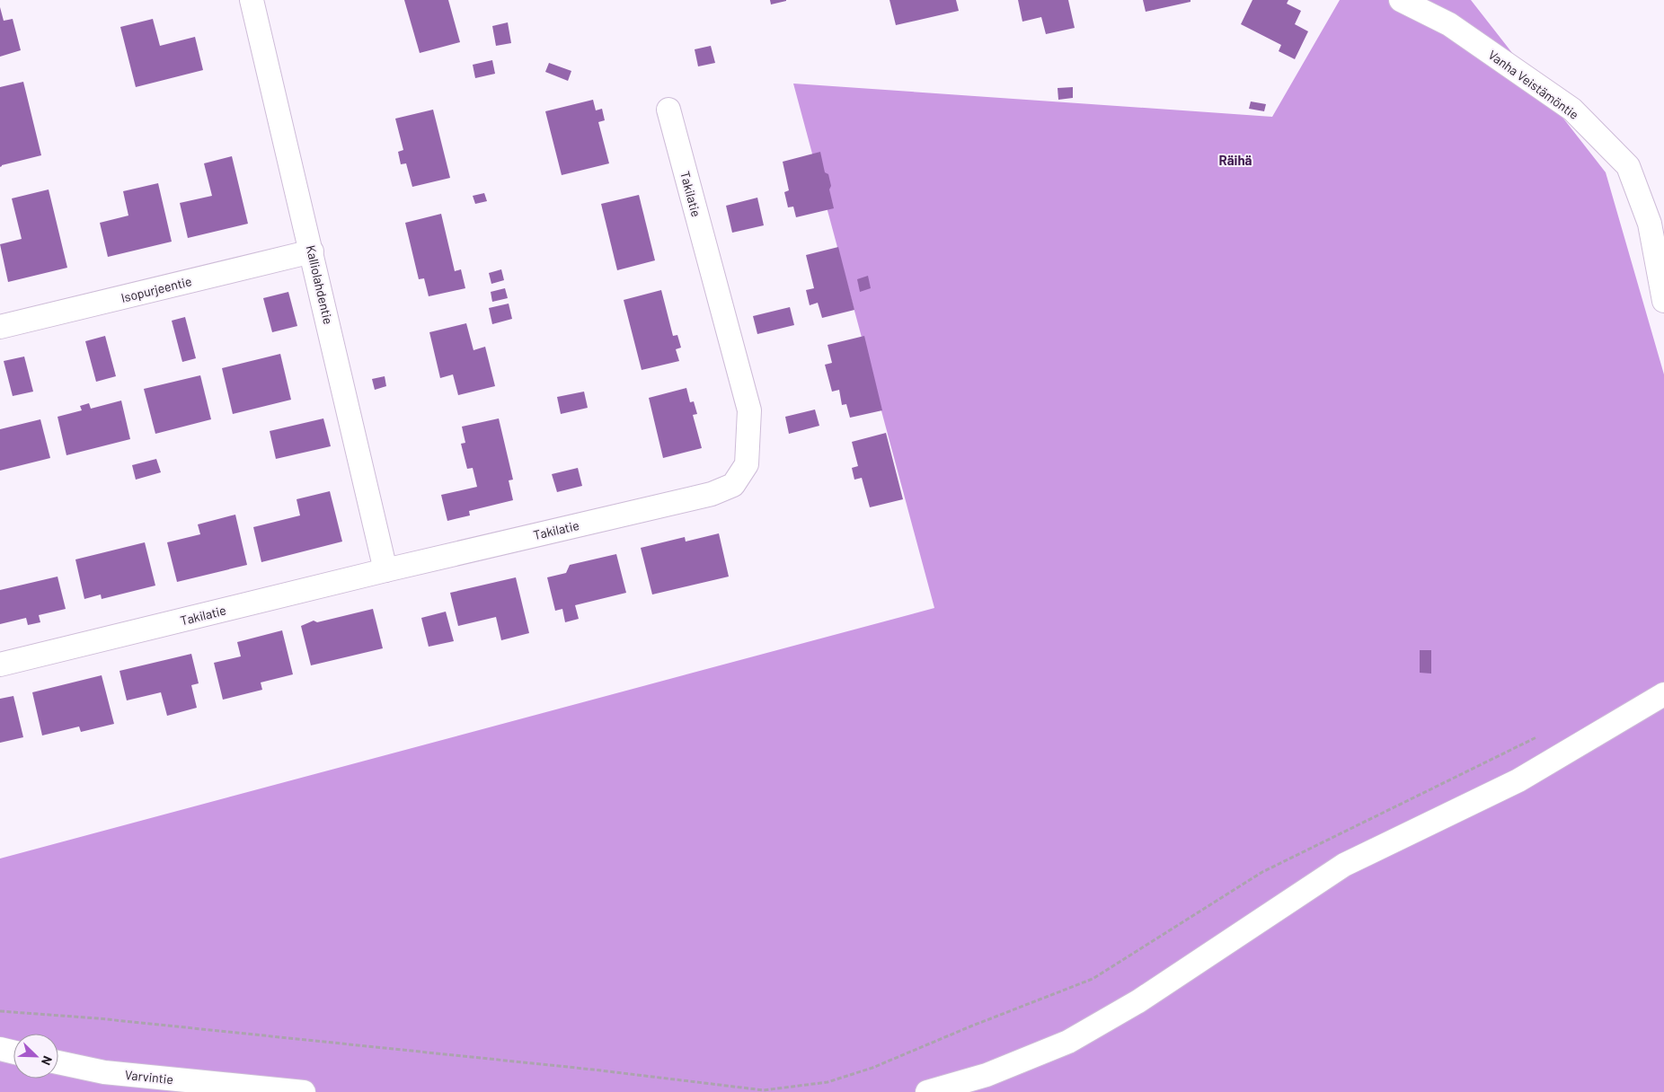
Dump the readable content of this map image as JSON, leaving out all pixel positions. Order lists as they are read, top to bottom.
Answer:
{
  "streets": {
    "street": [
      "Vanha Veistämöntie",
      "Takilatie",
      "Kalliolahdentie",
      "Isopurjeentie",
      "Varvintie"
    ]
  },
  "crossings": [
    ["Takilatie", "Kalliolahdentie"],
    ["Kalliolahdentie", "Isopurjeentie"]
  ],
  "districts": ["Räihä"],
  "north": "bottom right"
}
